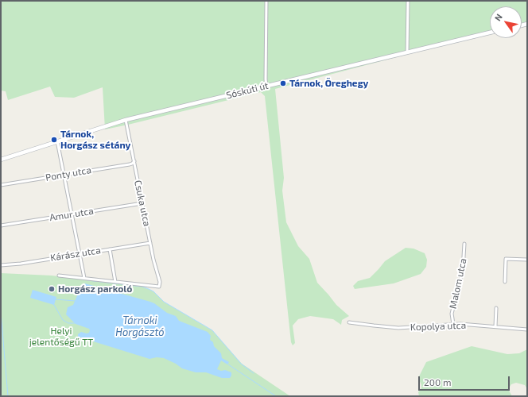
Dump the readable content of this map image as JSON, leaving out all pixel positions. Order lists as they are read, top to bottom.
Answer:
{
  "streets": {
    "main road": ["Sóskúti út"],
    "street": [
      "Ponty utca",
      "Csuka utca",
      "Amur utca",
      "Kárász utca",
      "Malom utca",
      "Kopolya utca"
    ]
  },
  "crossings": [
    ["Sóskúti út", "Csuka utca"],
    ["Ponty utca", "Csuka utca"],
    ["Csuka utca", "Amur utca"],
    ["Csuka utca", "Kárász utca"],
    ["Malom utca", "Kopolya utca"]
  ],
  "water": ["Tárnoki Horgásztó"],
  "parks": ["Helyi jelentőségű TT"],
  "places": ["Tárnok, Öreghegy", "Tárnok, Horgász sétány", "Horgász parkoló"],
  "scale_bar": "200 m",
  "north": "top left"
}
